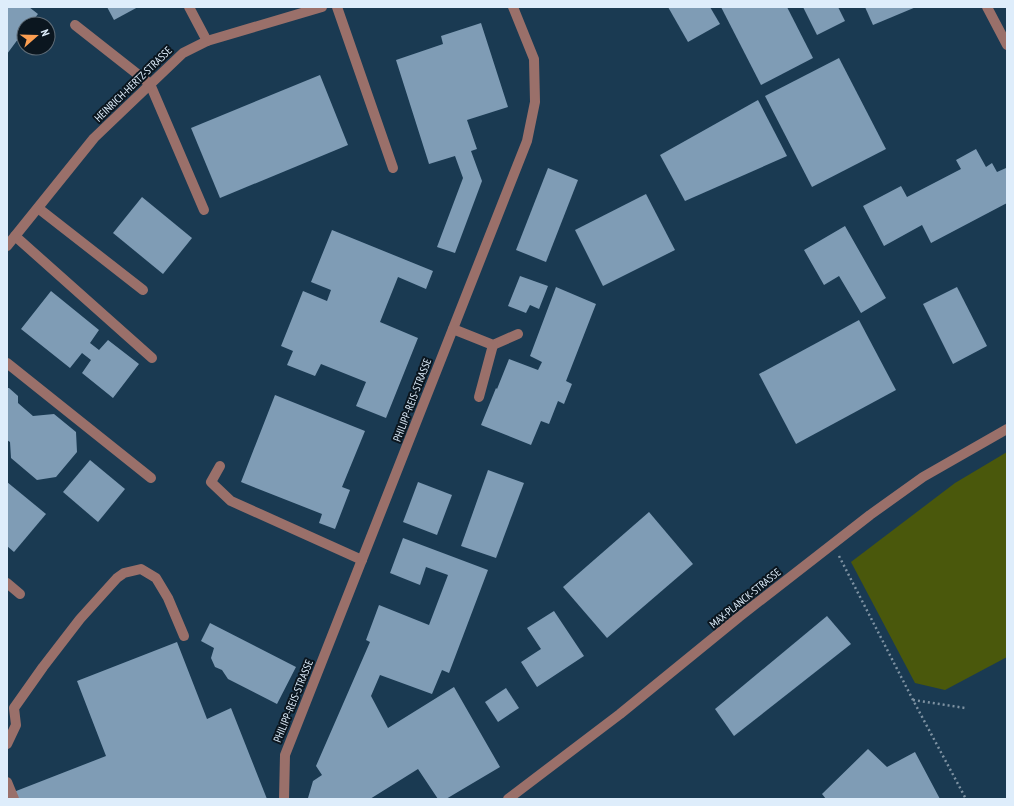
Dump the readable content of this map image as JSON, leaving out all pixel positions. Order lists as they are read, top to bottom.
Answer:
{
  "streets": {
    "street": ["HEINRICH-HERTZ-STRASSE", "PHILIPP-REIS-STRASSE", "MAX-PLANCK-STRASSE"]
  },
  "north": "right"
}
